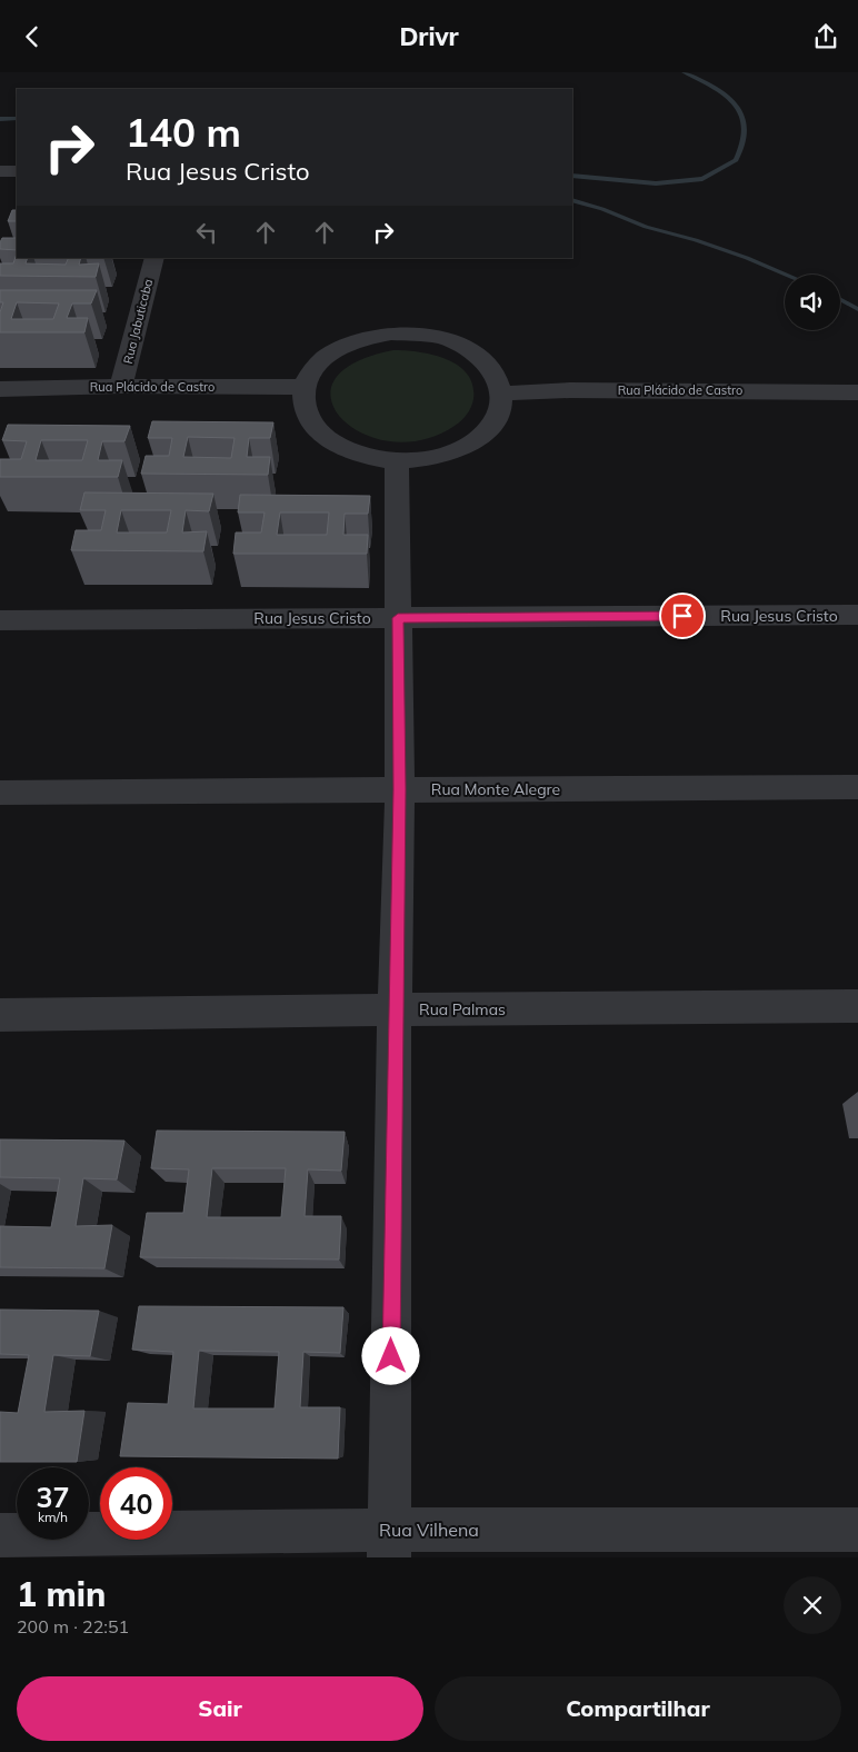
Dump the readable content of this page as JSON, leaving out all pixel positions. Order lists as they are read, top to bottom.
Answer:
{
  "streets": {
    "street": [
      "Rua Jabuticaba",
      "Rua Plácido de Castro",
      "Rua Jesus Cristo",
      "Rua Monte Alegre",
      "Rua Palmas",
      "Rua Vilhena"
    ]
  },
  "crossings": [
    ["Rua Jabuticaba", "Rua Plácido de Castro"]
  ],
  "page": {
    "header": "Drivr",
    "turn": ["140 m", "Rua Jesus Cristo"],
    "speed": "37 km/h",
    "limit": "40",
    "heading": ["1 min", "200 m · 22:51"],
    "buttons": ["Sair", "Compartilhar"]
  }
}
